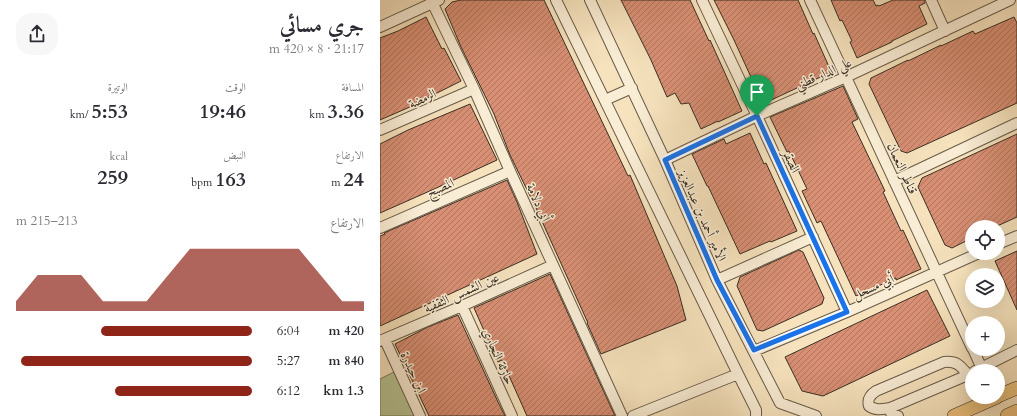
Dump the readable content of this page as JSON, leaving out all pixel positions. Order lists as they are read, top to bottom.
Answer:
{
  "streets": {
    "street": [
      "علي الدار قطني",
      "الرمضة",
      "الصقر",
      "قناطر النعمان",
      "المصبح",
      "أبي دلامة",
      "الأمير أحمد بن عبدالعزيز",
      "أبي مسحل",
      "عين الشمس الثقفية",
      "حارثة النجاري",
      "ابن حيدرة"
    ]
  },
  "crossings": [
    ["علي الدار قطني", "الصقر"],
    ["علي الدار قطني", "قناطر النعمان"],
    ["علي الدار قطني", "الأمير أحمد بن عبدالعزيز"],
    ["الرمضة", "أبي دلامة"],
    ["الصقر", "أبي مسحل"],
    ["قناطر النعمان", "أبي مسحل"],
    ["المصبح", "أبي دلامة"],
    ["أبي دلامة", "عين الشمس الثقفية"],
    ["الأمير أحمد بن عبدالعزيز", "أبي مسحل"],
    ["عين الشمس الثقفية", "حارثة النجاري"],
    ["عين الشمس الثقفية", "ابن حيدرة"]
  ],
  "page": {
    "heading": ["جري مسائي", "21:17 · 8 × 420 m"],
    "stats": [
      ["المسافة", "3.36 km"],
      ["الوقت", "19:46"],
      ["الوتيرة", "5:53 /km"],
      ["الارتفاع", "24 m"],
      ["النبض", "163 bpm"],
      ["kcal", "259"]
    ],
    "chart": ["الارتفاع", "213–215 m"],
    "map_buttons": ["+", "−"],
    "list": [
      {
        "name": "420 m",
        "note": "6:04"
      },
      {
        "name": "840 m",
        "note": "5:27"
      },
      {
        "name": "1.3 km",
        "note": "6:12"
      }
    ]
  }
}
